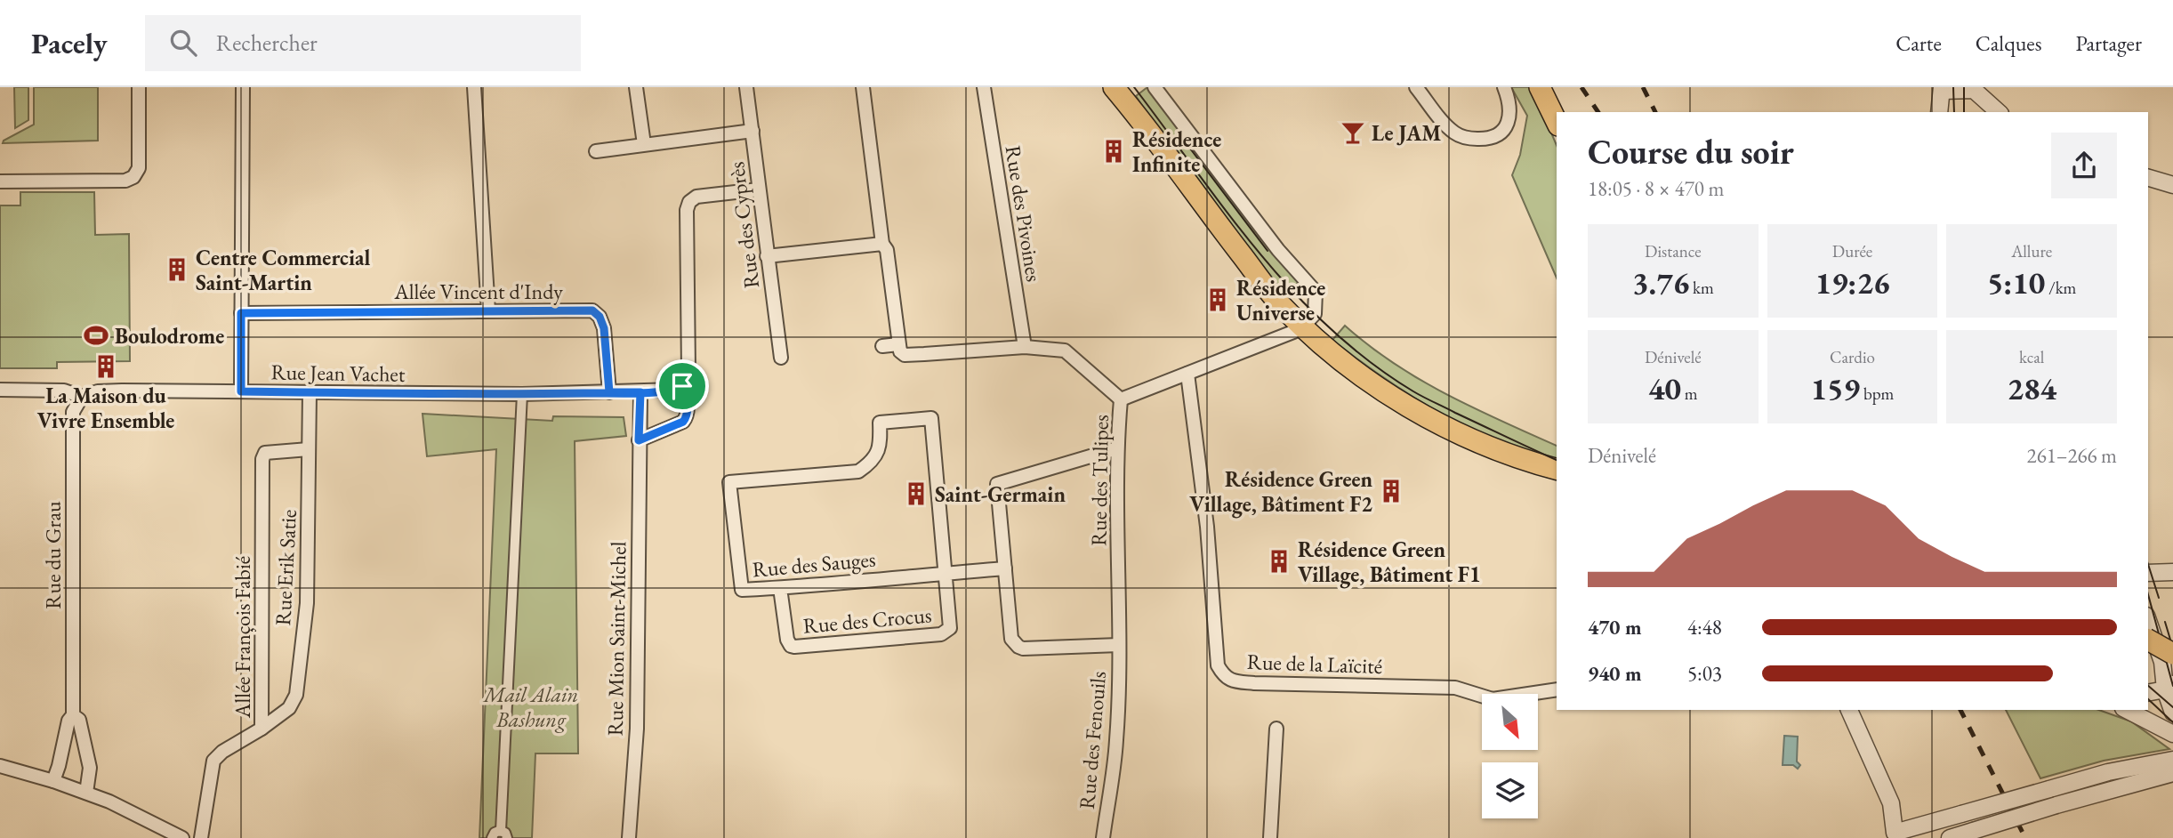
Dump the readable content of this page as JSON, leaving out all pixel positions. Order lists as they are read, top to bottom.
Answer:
{
  "streets": {
    "street": [
      "Rue des Pivoines",
      "Rue des Cyprès",
      "Allée Vincent d'Indy",
      "Rue Jean Vachet",
      "Rue des Tulipes",
      "Rue du Grau",
      "Rue des Sauges",
      "Rue Erik Satie",
      "Rue des Crocus",
      "Allée François Fabié",
      "Rue Mion Saint-Michel",
      "Rue de la Laïcité",
      "Rue des Fenouils"
    ]
  },
  "crossings": [
    ["Allée Vincent d'Indy", "Rue Jean Vachet"],
    ["Rue Jean Vachet", "Rue du Grau"],
    ["Rue Jean Vachet", "Rue Erik Satie"],
    ["Rue Jean Vachet", "Rue Mion Saint-Michel"],
    ["Rue des Tulipes", "Rue de la Laïcité"],
    ["Rue des Tulipes", "Rue des Fenouils"],
    ["Rue des Sauges", "Rue des Crocus"],
    ["Rue Erik Satie", "Allée François Fabié"]
  ],
  "parks": ["Mail Alain Bashung"],
  "places": {
    "bar": ["Le JAM"],
    "building": [
      "Résidence Infinite",
      "Centre Commercial Saint-Martin",
      "Résidence Universe",
      "La Maison du Vivre Ensemble",
      "Résidence Green Village, Bâtiment F2",
      "Saint-Germain",
      "Résidence Green Village, Bâtiment F1"
    ],
    "sports": ["Boulodrome"]
  },
  "north": "bottom right",
  "page": {
    "header": "Pacely",
    "search": "Rechercher",
    "nav": ["Carte", "Calques", "Partager"],
    "heading": ["Course du soir", "18:05 · 8 × 470 m"],
    "stats": [
      ["Distance", "3.76 km"],
      ["Durée", "19:26"],
      ["Allure", "5:10 /km"],
      ["Dénivelé", "40 m"],
      ["Cardio", "159 bpm"],
      ["kcal", "284"]
    ],
    "chart": ["Dénivelé", "261–266 m"],
    "list": [
      {
        "name": "470 m",
        "note": "4:48"
      },
      {
        "name": "940 m",
        "note": "5:03"
      }
    ]
  }
}
